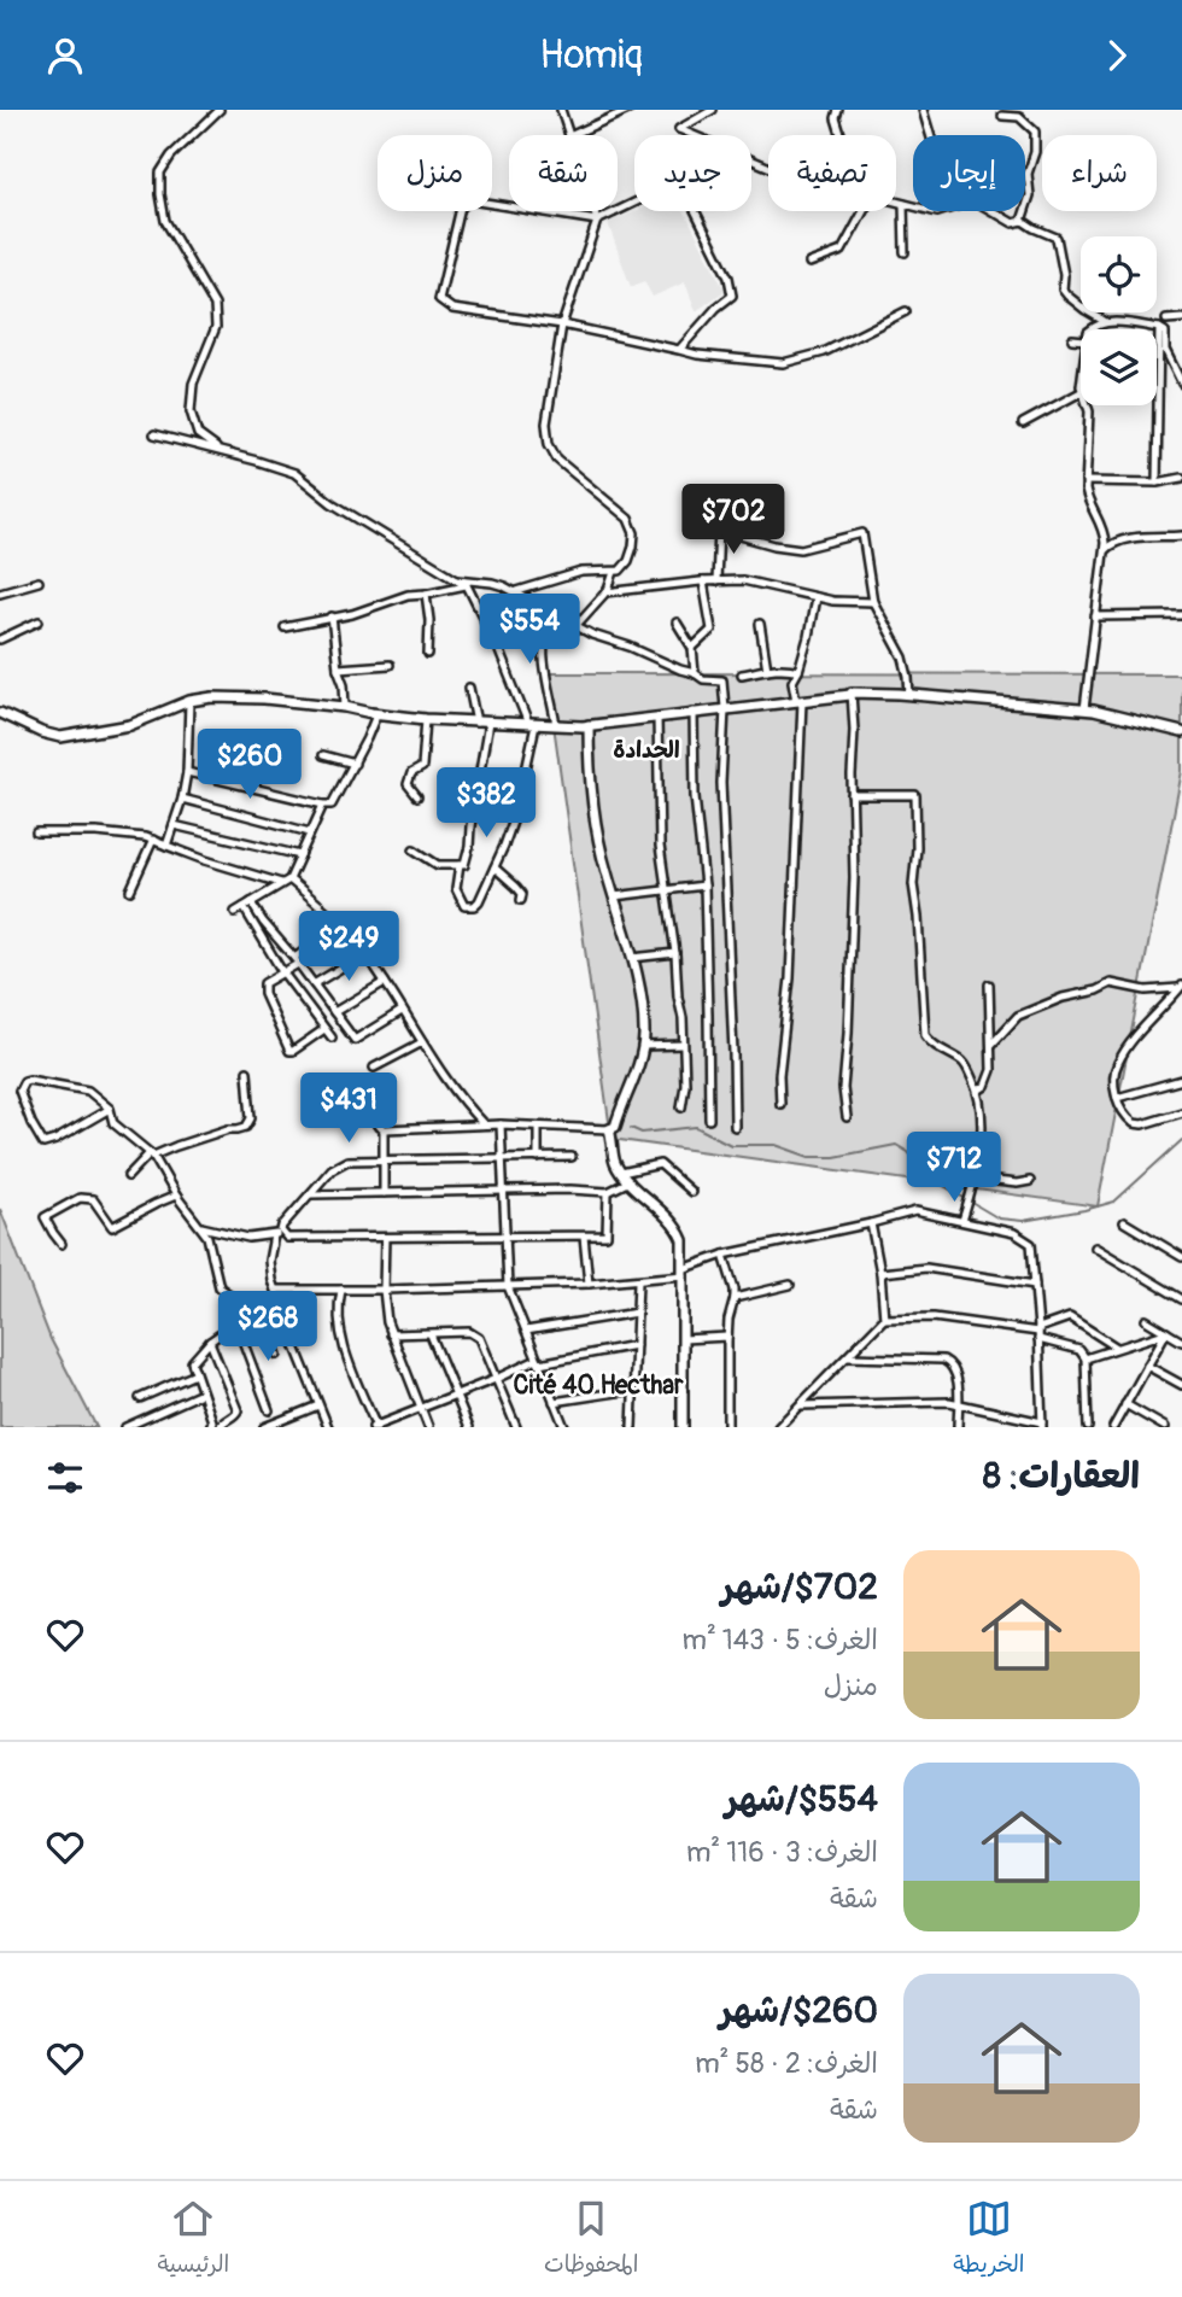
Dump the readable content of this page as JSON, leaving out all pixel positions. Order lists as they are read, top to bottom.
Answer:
{
  "districts": ["الحدادة", "Cité 40 Hecthar"],
  "page": {
    "header": "Homiq",
    "chip": [
      "شراء",
      "إيجار",
      "تصفية",
      "جديد",
      "شقة",
      "منزل"
    ],
    "price": [
      "$702",
      "$554",
      "$260",
      "$382",
      "$249",
      "$431",
      "$712",
      "$268"
    ],
    "heading": "العقارات: 8",
    "list": [
      {
        "name": "$702/شهر",
        "note": "الغرف: 5 · 143 m² · منزل"
      },
      {
        "name": "$554/شهر",
        "note": "الغرف: 3 · 116 m² · شقة"
      },
      {
        "name": "$260/شهر",
        "note": "الغرف: 2 · 58 m² · شقة"
      }
    ],
    "tabs": ["الخريطة", "المحفوظات", "الرئيسية"]
  }
}
